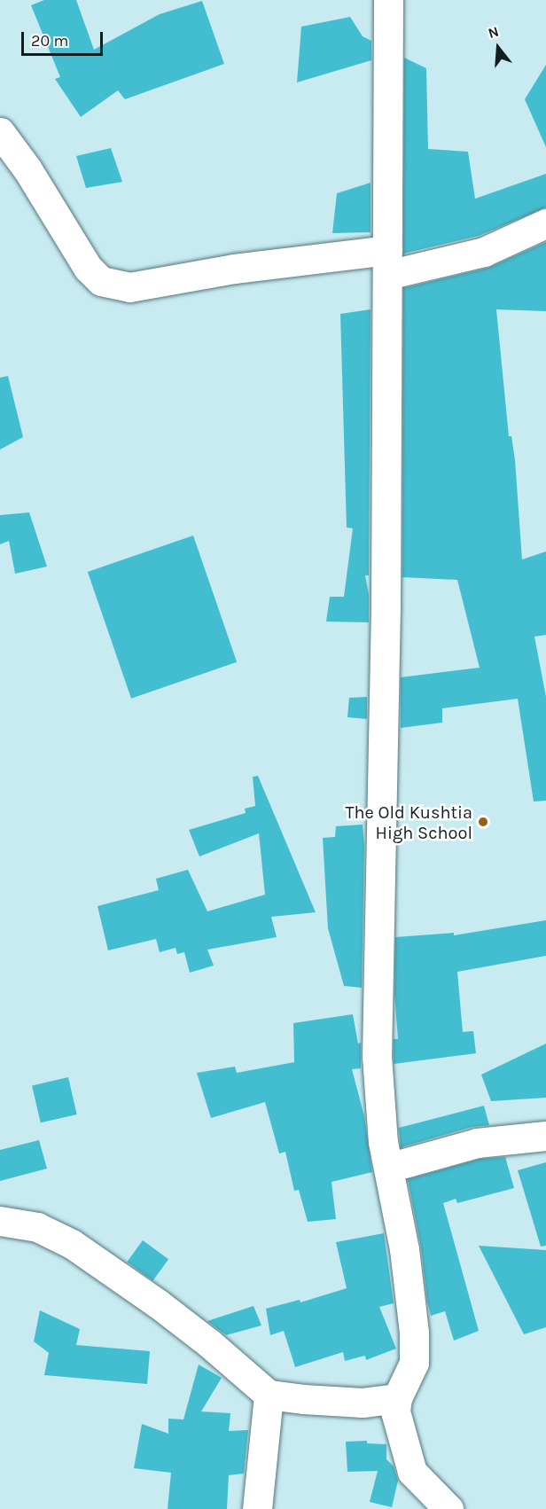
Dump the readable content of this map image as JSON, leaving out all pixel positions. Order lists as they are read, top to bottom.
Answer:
{
  "places": ["The Old Kushtia High School"],
  "scale_bar": "20 m",
  "north": "top"
}
